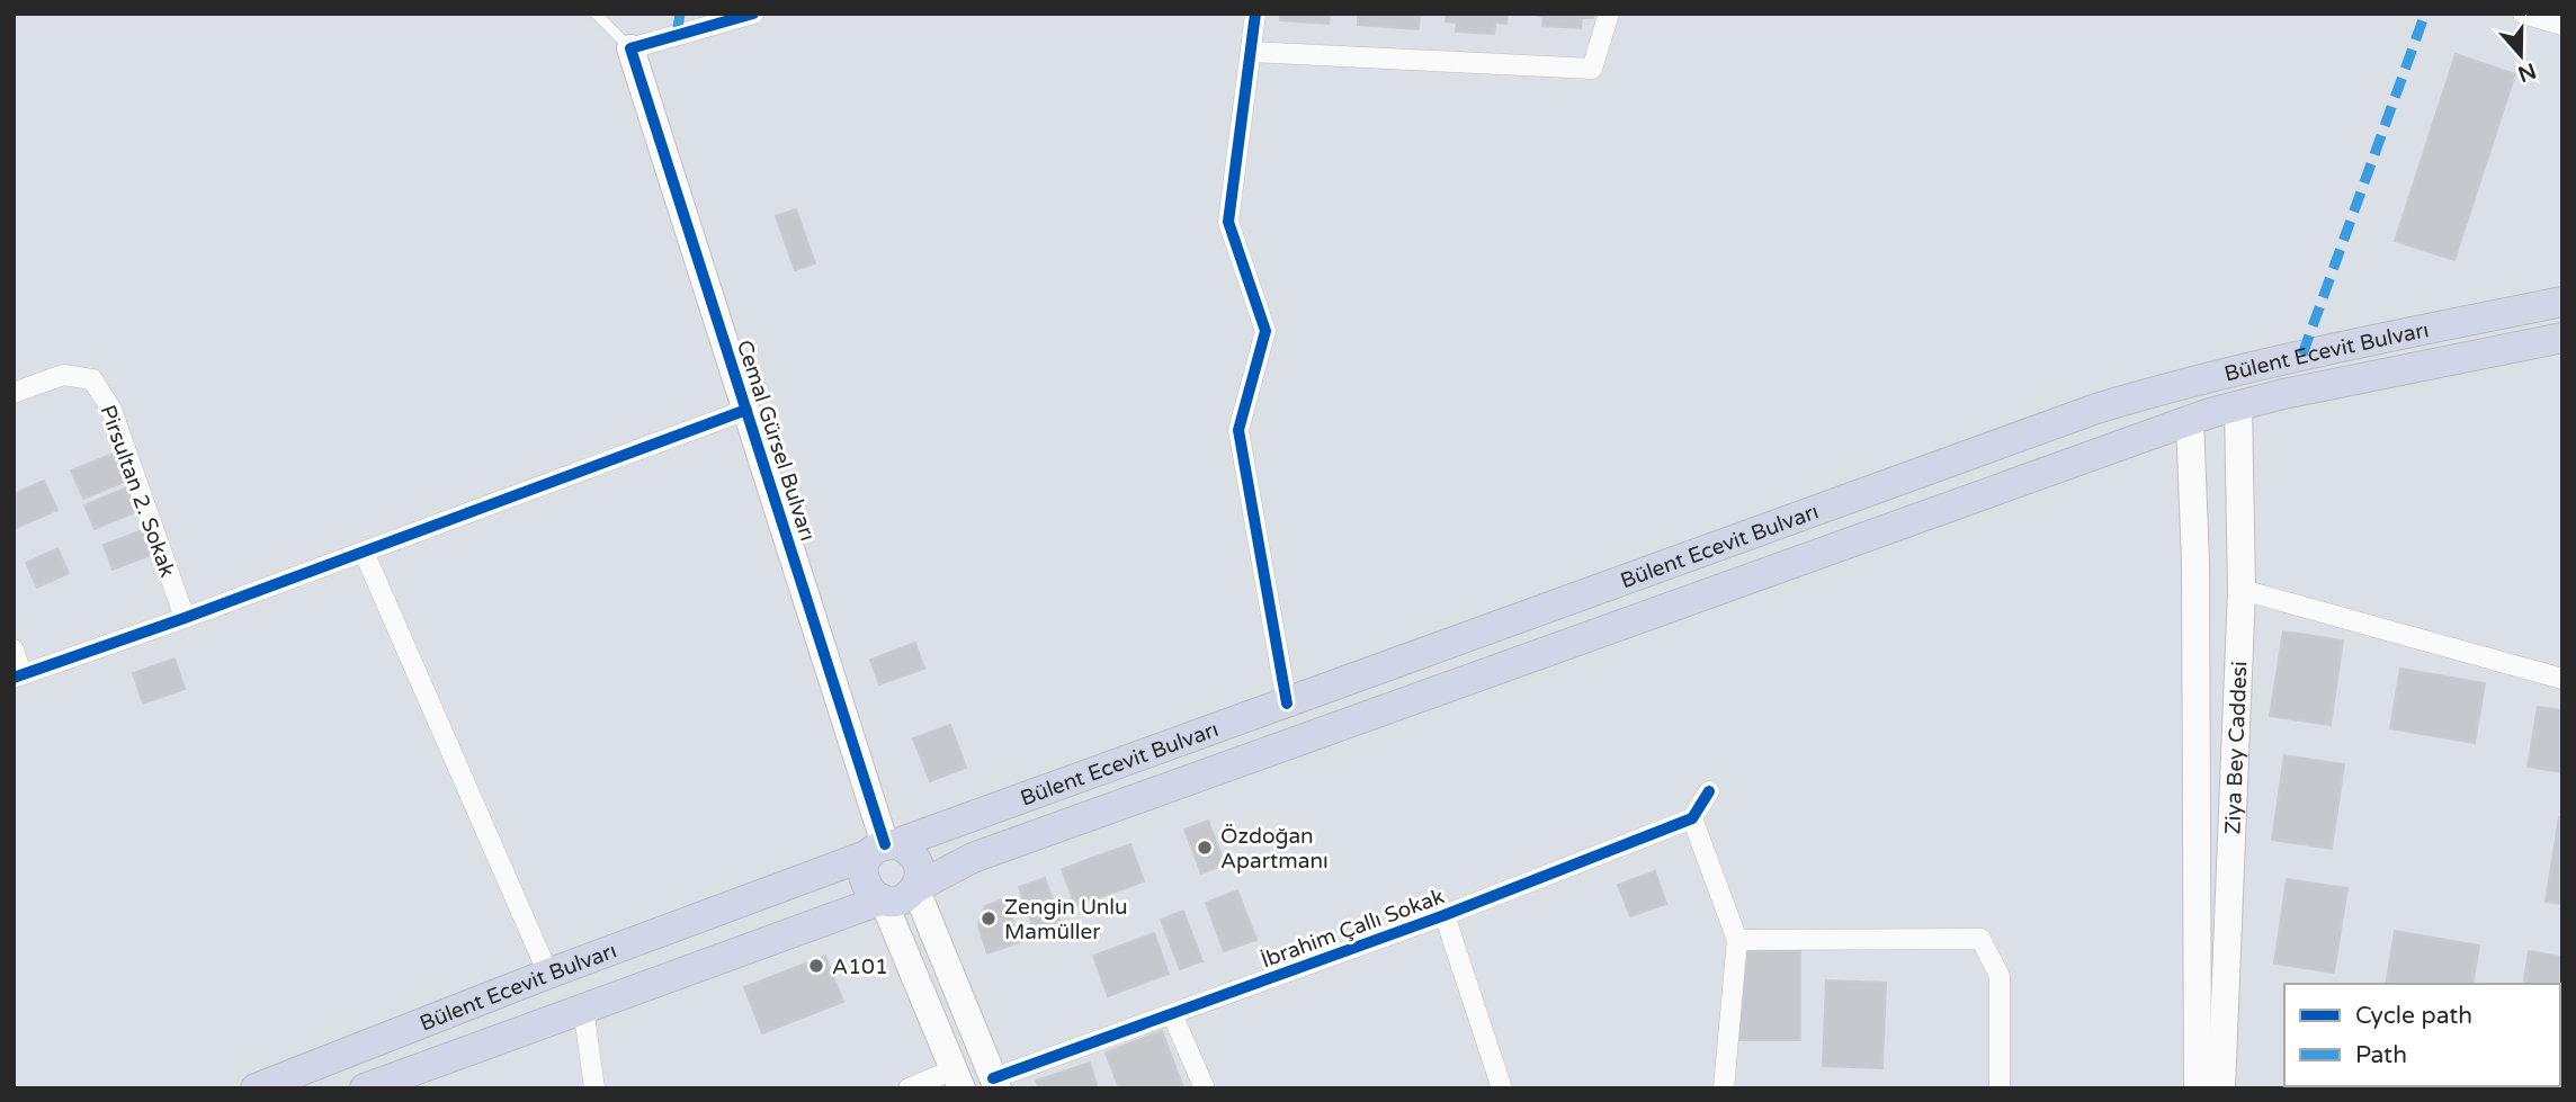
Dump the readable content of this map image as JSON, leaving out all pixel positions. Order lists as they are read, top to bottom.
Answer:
{
  "streets": {
    "main road": ["Bülent Ecevit Bulvarı"],
    "street": [
      "Cemal Gürsel Bulvarı",
      "Pirsultan 2. Sokak",
      "Ziya Bey Caddesi",
      "İbrahim Çallı Sokak"
    ]
  },
  "crossings": [
    ["Bülent Ecevit Bulvarı", "Cemal Gürsel Bulvarı"]
  ],
  "places": ["Özdoğan Apartmanı", "Zengin Unlu Mamüller", "A101"],
  "legend": ["Cycle path", "Path"],
  "north": "bottom"
}
